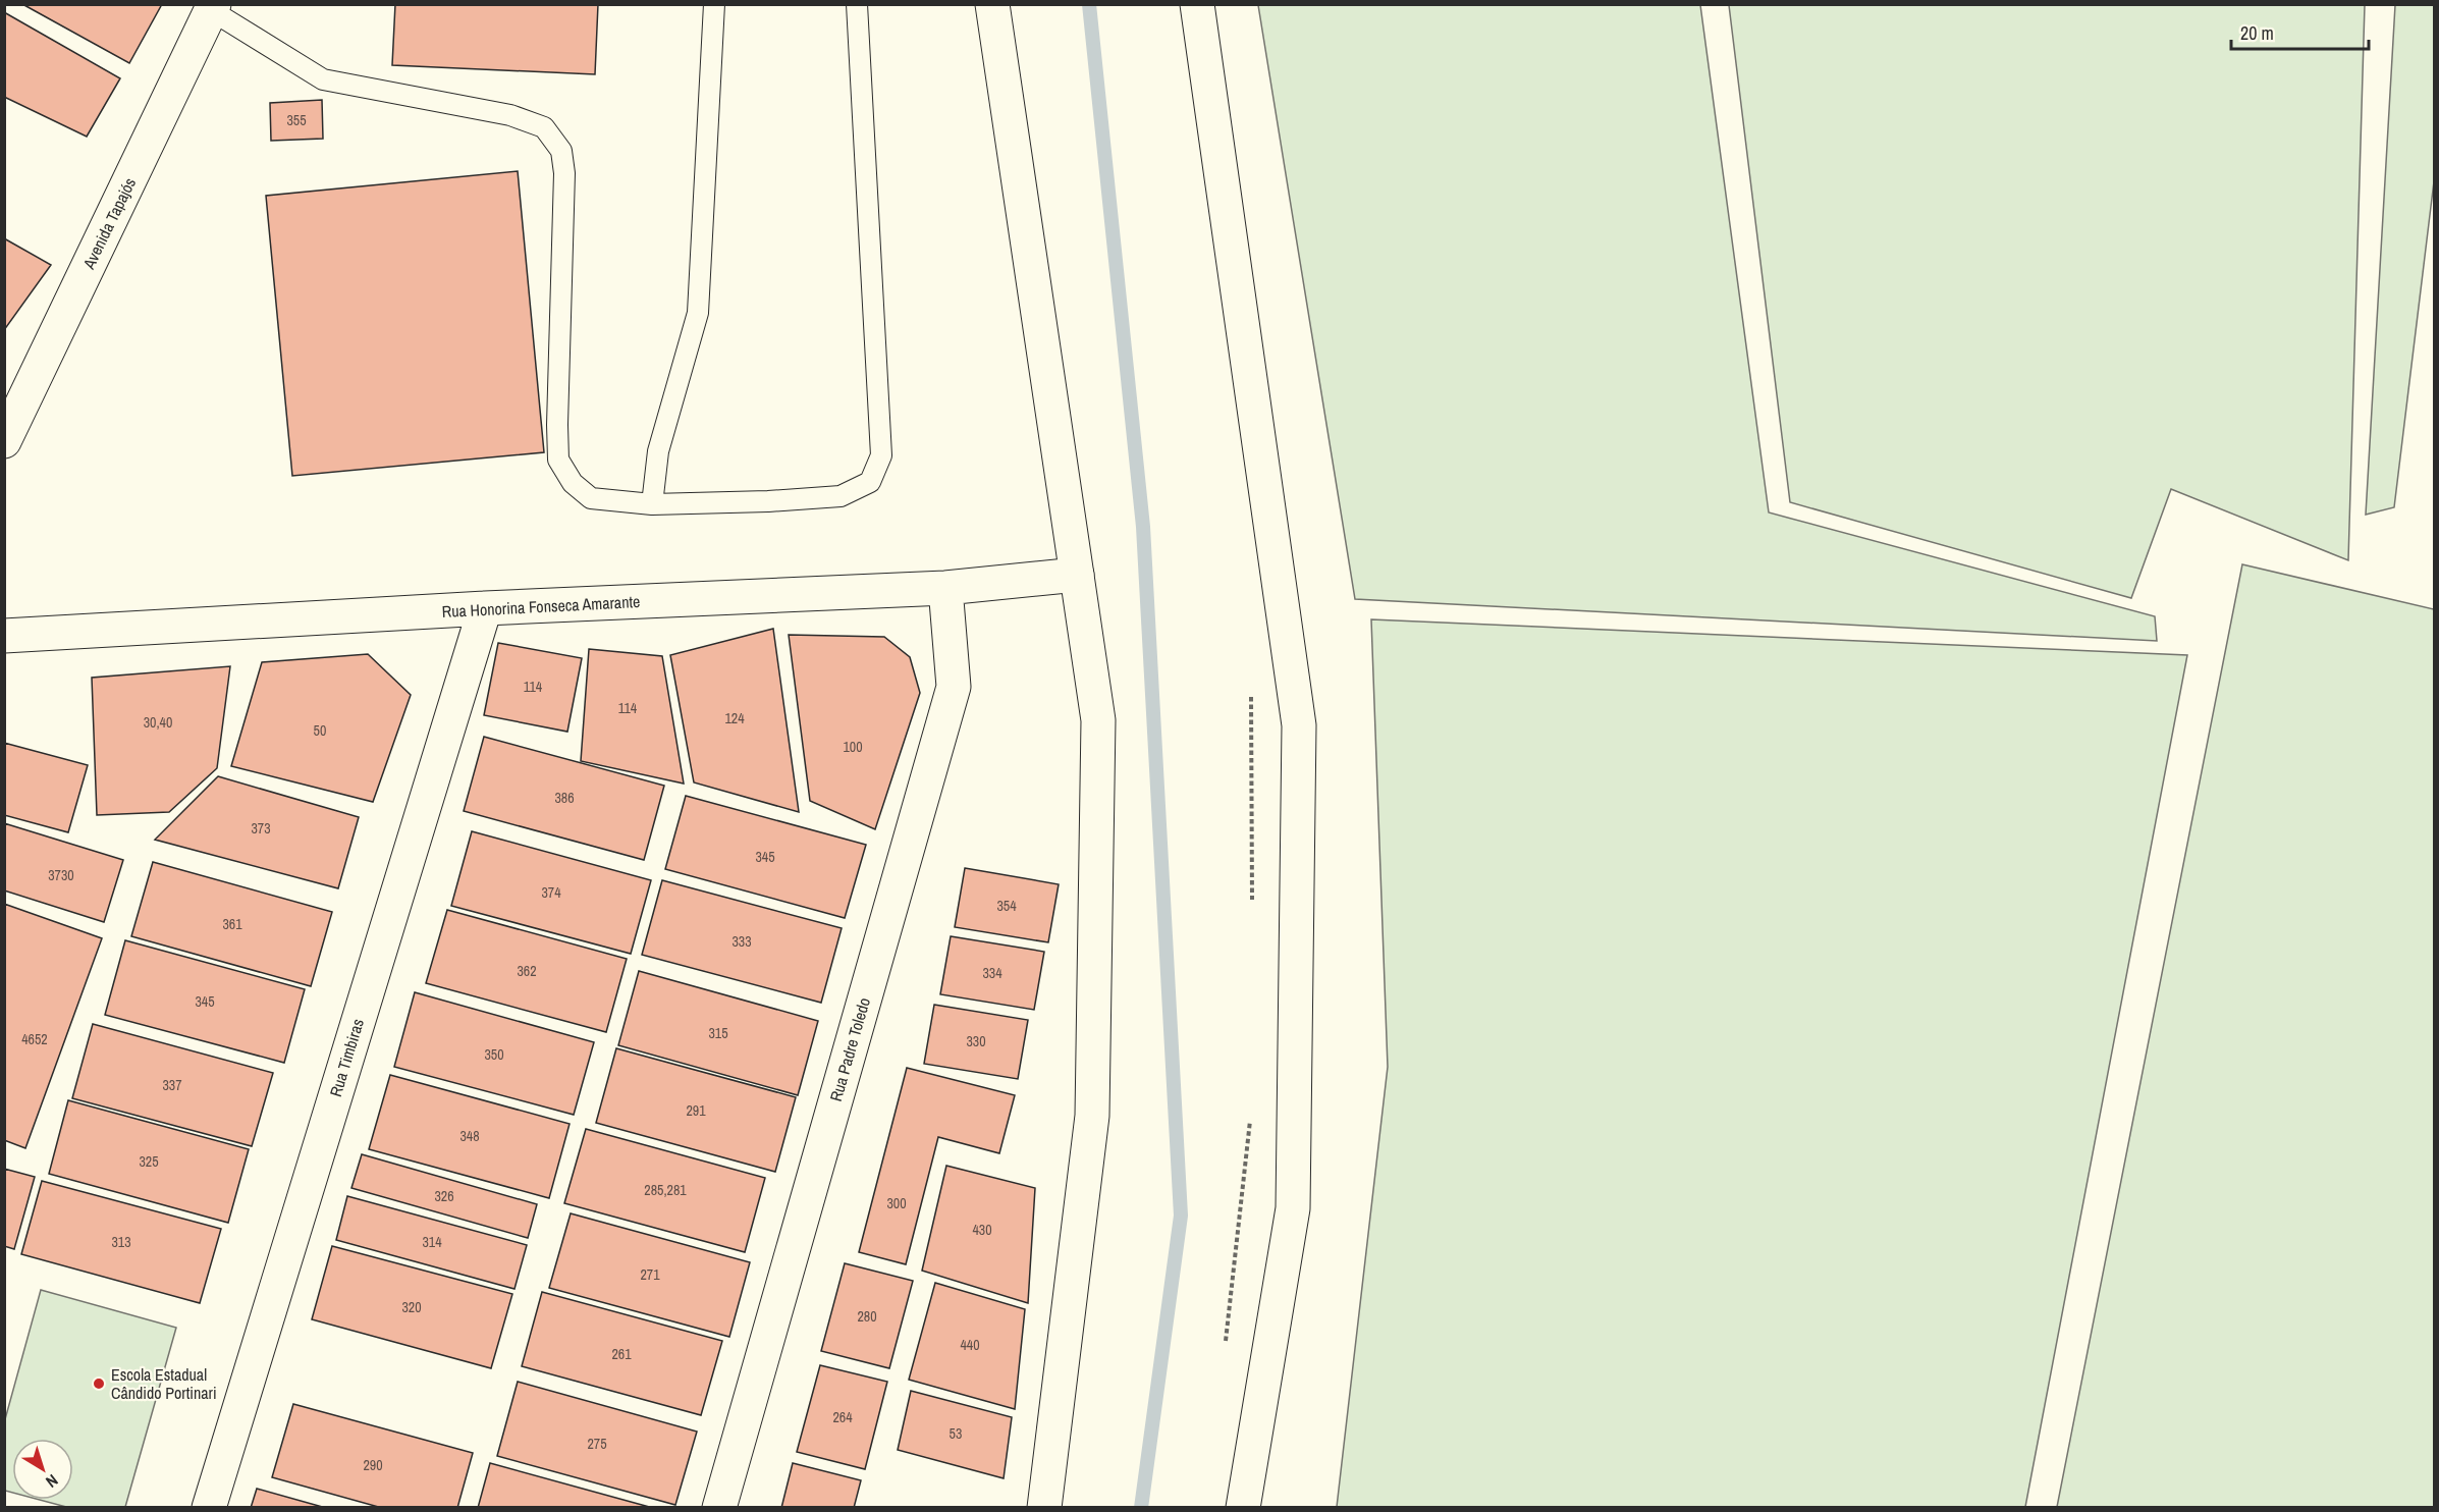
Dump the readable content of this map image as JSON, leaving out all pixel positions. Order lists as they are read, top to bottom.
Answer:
{
  "streets": {
    "main road": [
      "Avenida Tapajós",
      "Rua Honorina Fonseca Amarante",
      "Rua Padre Toledo",
      "Rua Timbiras"
    ]
  },
  "crossings": [
    ["Rua Honorina Fonseca Amarante", "Rua Padre Toledo"],
    ["Rua Honorina Fonseca Amarante", "Rua Timbiras"]
  ],
  "places": ["Escola Estadual Cândido Portinari"],
  "house_numbers": [
    "355",
    "114",
    "114",
    "124",
    "30,40",
    "50",
    "100",
    "386",
    "373",
    "345",
    "3730",
    "374",
    "354",
    "361",
    "333",
    "362",
    "334",
    "345",
    "315",
    "4652",
    "330",
    "350",
    "337",
    "291",
    "348",
    "325",
    "285,281",
    "326",
    "300",
    "430",
    "313",
    "314",
    "271",
    "320",
    "280",
    "440",
    "261",
    "264",
    "53",
    "275",
    "290"
  ],
  "scale_bar": "20 m",
  "north": "bottom right"
}
